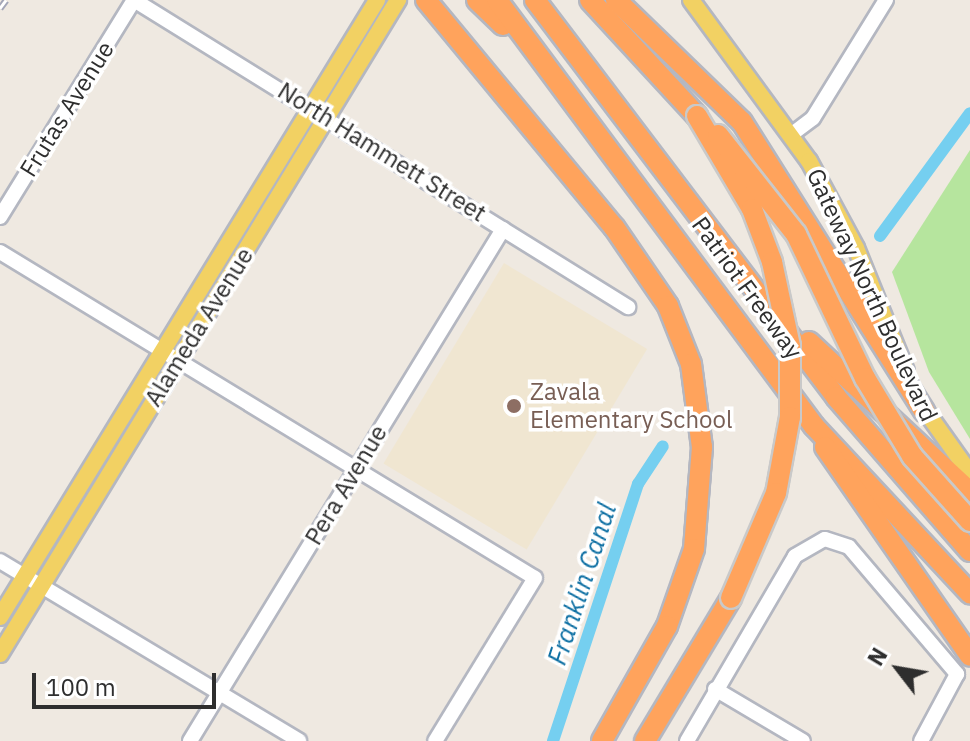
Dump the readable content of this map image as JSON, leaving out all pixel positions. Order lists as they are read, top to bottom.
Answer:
{
  "streets": {
    "highway": ["Patriot Freeway"],
    "main road": ["Gateway North Boulevard", "Alameda Avenue"],
    "street": ["Frutas Avenue", "North Hammett Street", "Pera Avenue"]
  },
  "crossings": [
    ["Frutas Avenue", "North Hammett Street"],
    ["North Hammett Street", "Alameda Avenue"],
    ["North Hammett Street", "Pera Avenue"]
  ],
  "water": ["Franklin Canal"],
  "places": ["Zavala Elementary School"],
  "scale_bar": "100 m",
  "north": "top left"
}
